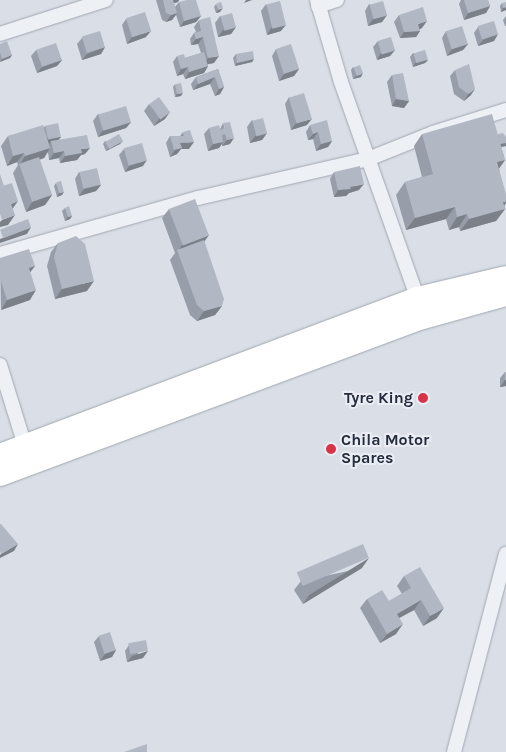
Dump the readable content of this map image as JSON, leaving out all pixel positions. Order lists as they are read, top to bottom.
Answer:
{
  "places": ["Tyre King", "Chila Motor Spares"]
}
